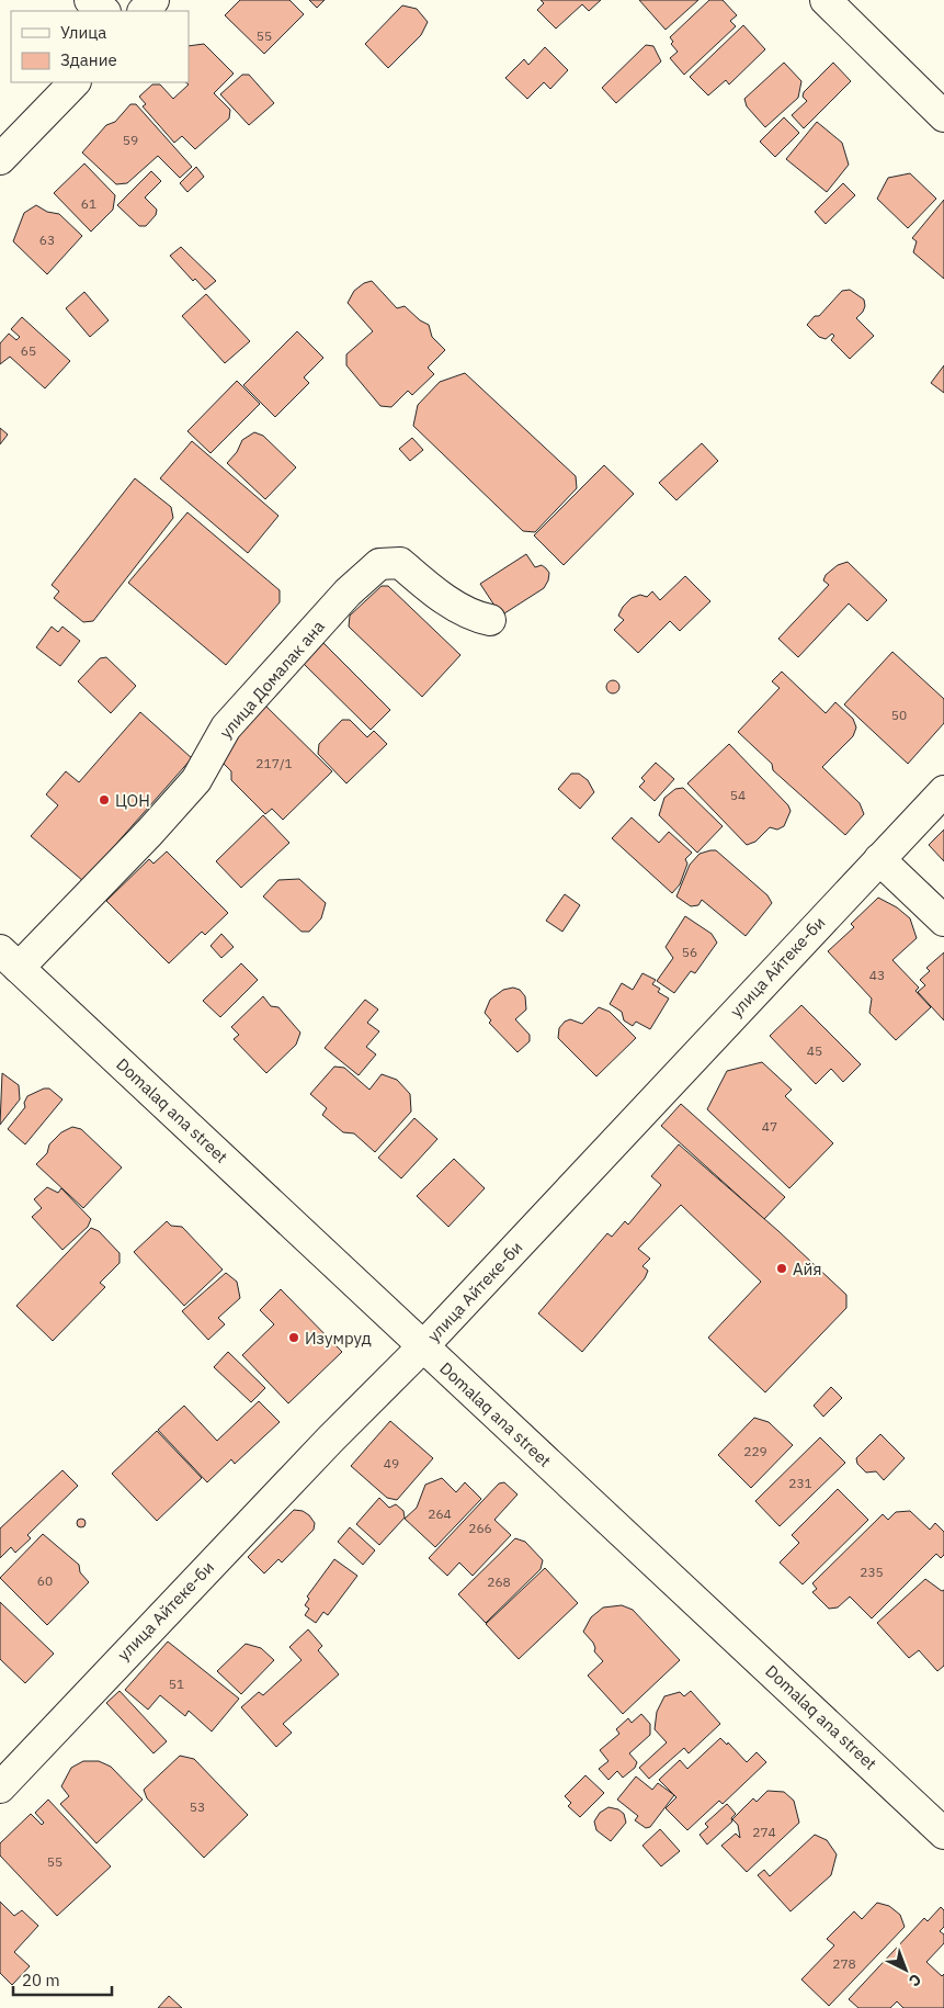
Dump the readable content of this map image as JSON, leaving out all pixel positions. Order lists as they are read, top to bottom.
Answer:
{
  "streets": {
    "street": ["улица Домалак ана", "улица Айтеке-би", "Domalaq ana street"]
  },
  "crossings": [
    ["улица Домалак ана", "Domalaq ana street"],
    ["улица Айтеке-би", "Domalaq ana street"]
  ],
  "places": ["ЦОН", "Айя", "Изумруд"],
  "house_numbers": [
    "55",
    "59",
    "61",
    "63",
    "65",
    "50",
    "217/1",
    "54",
    "56",
    "43",
    "45",
    "47",
    "229",
    "49",
    "231",
    "264",
    "266",
    "235",
    "60",
    "268",
    "51",
    "53",
    "274",
    "55",
    "278"
  ],
  "legend": ["Улица", "Здание"],
  "scale_bar": "20 m",
  "north": "bottom right"
}
